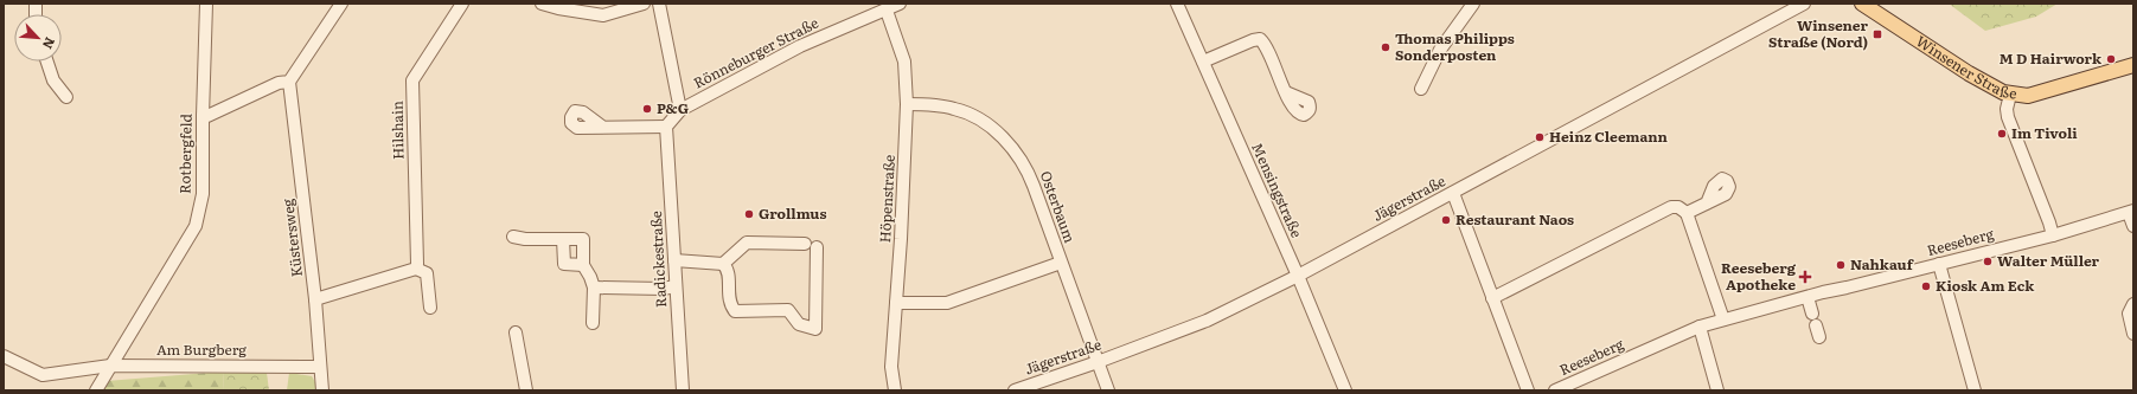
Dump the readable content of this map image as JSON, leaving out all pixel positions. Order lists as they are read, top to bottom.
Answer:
{
  "streets": {
    "main road": ["Winsener Straße"],
    "street": [
      "Rönneburger Straße",
      "Hilshain",
      "Rotbergfeld",
      "Mensingstraße",
      "Höpenstraße",
      "Jägerstraße",
      "Osterbaum",
      "Küstersweg",
      "Reeseberg",
      "Radickestraße",
      "Am Burgberg"
    ]
  },
  "crossings": [
    ["Rönneburger Straße", "Höpenstraße"],
    ["Rotbergfeld", "Am Burgberg"],
    ["Mensingstraße", "Jägerstraße"],
    ["Höpenstraße", "Osterbaum"],
    ["Jägerstraße", "Osterbaum"],
    ["Küstersweg", "Am Burgberg"]
  ],
  "places": {
    "transit": ["Winsener Straße (Nord)"],
    "other": [
      "Thomas Philipps Sonderposten",
      "M D Hairwork",
      "P&G",
      "Im Tivoli",
      "Heinz Cleemann",
      "Grollmus",
      "Restaurant Naos",
      "Walter Müller",
      "Nahkauf",
      "Kiosk Am Eck"
    ],
    "health": ["Reeseberg Apotheke"]
  },
  "north": "bottom right"
}
